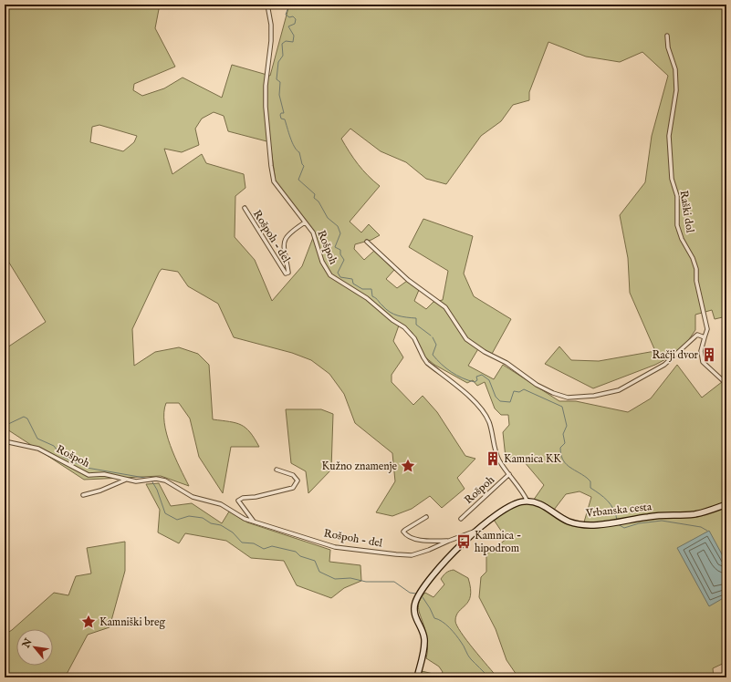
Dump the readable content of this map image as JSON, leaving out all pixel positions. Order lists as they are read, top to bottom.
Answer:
{
  "streets": {
    "street": [
      "Raški dol",
      "Rošpoh - del",
      "Rošpoh",
      "Vrbanska cesta"
    ]
  },
  "crossings": [
    ["Rošpoh - del", "Rošpoh"],
    ["Rošpoh - del", "Vrbanska cesta"],
    ["Rošpoh", "Vrbanska cesta"]
  ],
  "places": {
    "building": ["Račji dvor", "Kamnica KK"],
    "place": ["Kužno znamenje", "Kamniški breg"],
    "bus stop": ["Kamnica - hipodrom"]
  },
  "north": "top left"
}
